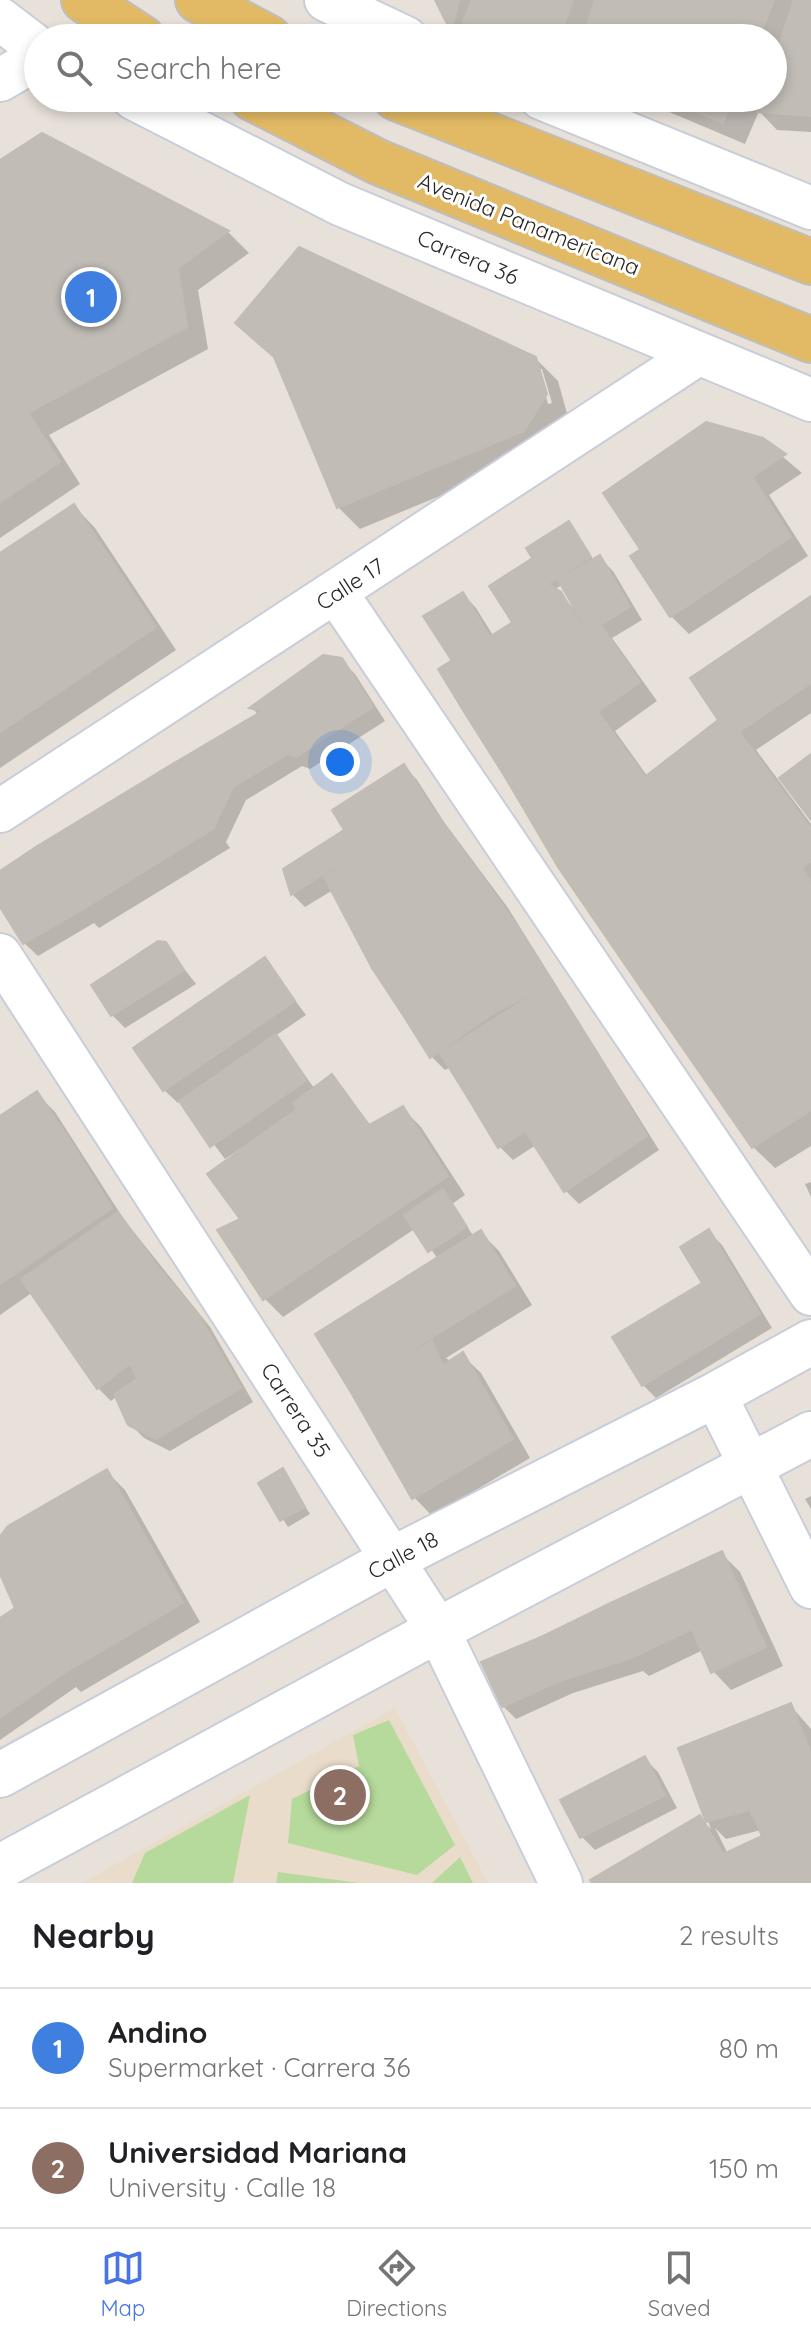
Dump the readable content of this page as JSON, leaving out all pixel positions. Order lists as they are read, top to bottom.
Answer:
{
  "streets": {
    "main road": ["Avenida Panamericana", "Calle 18"],
    "street": ["Carrera 36", "Calle 17", "Carrera 35"]
  },
  "crossings": [
    ["Carrera 36", "Calle 17"],
    ["Carrera 35", "Calle 18"]
  ],
  "page": {
    "search": "Search here",
    "pins": ["1", "2"],
    "heading": ["Nearby", "2 results"],
    "list": [
      {
        "mark": "1",
        "name": "Andino",
        "note": "Supermarket · Carrera 36",
        "value": "80 m"
      },
      {
        "mark": "2",
        "name": "Universidad Mariana",
        "note": "University · Calle 18",
        "value": "150 m"
      }
    ],
    "nav": ["Map", "Directions", "Saved"]
  }
}
